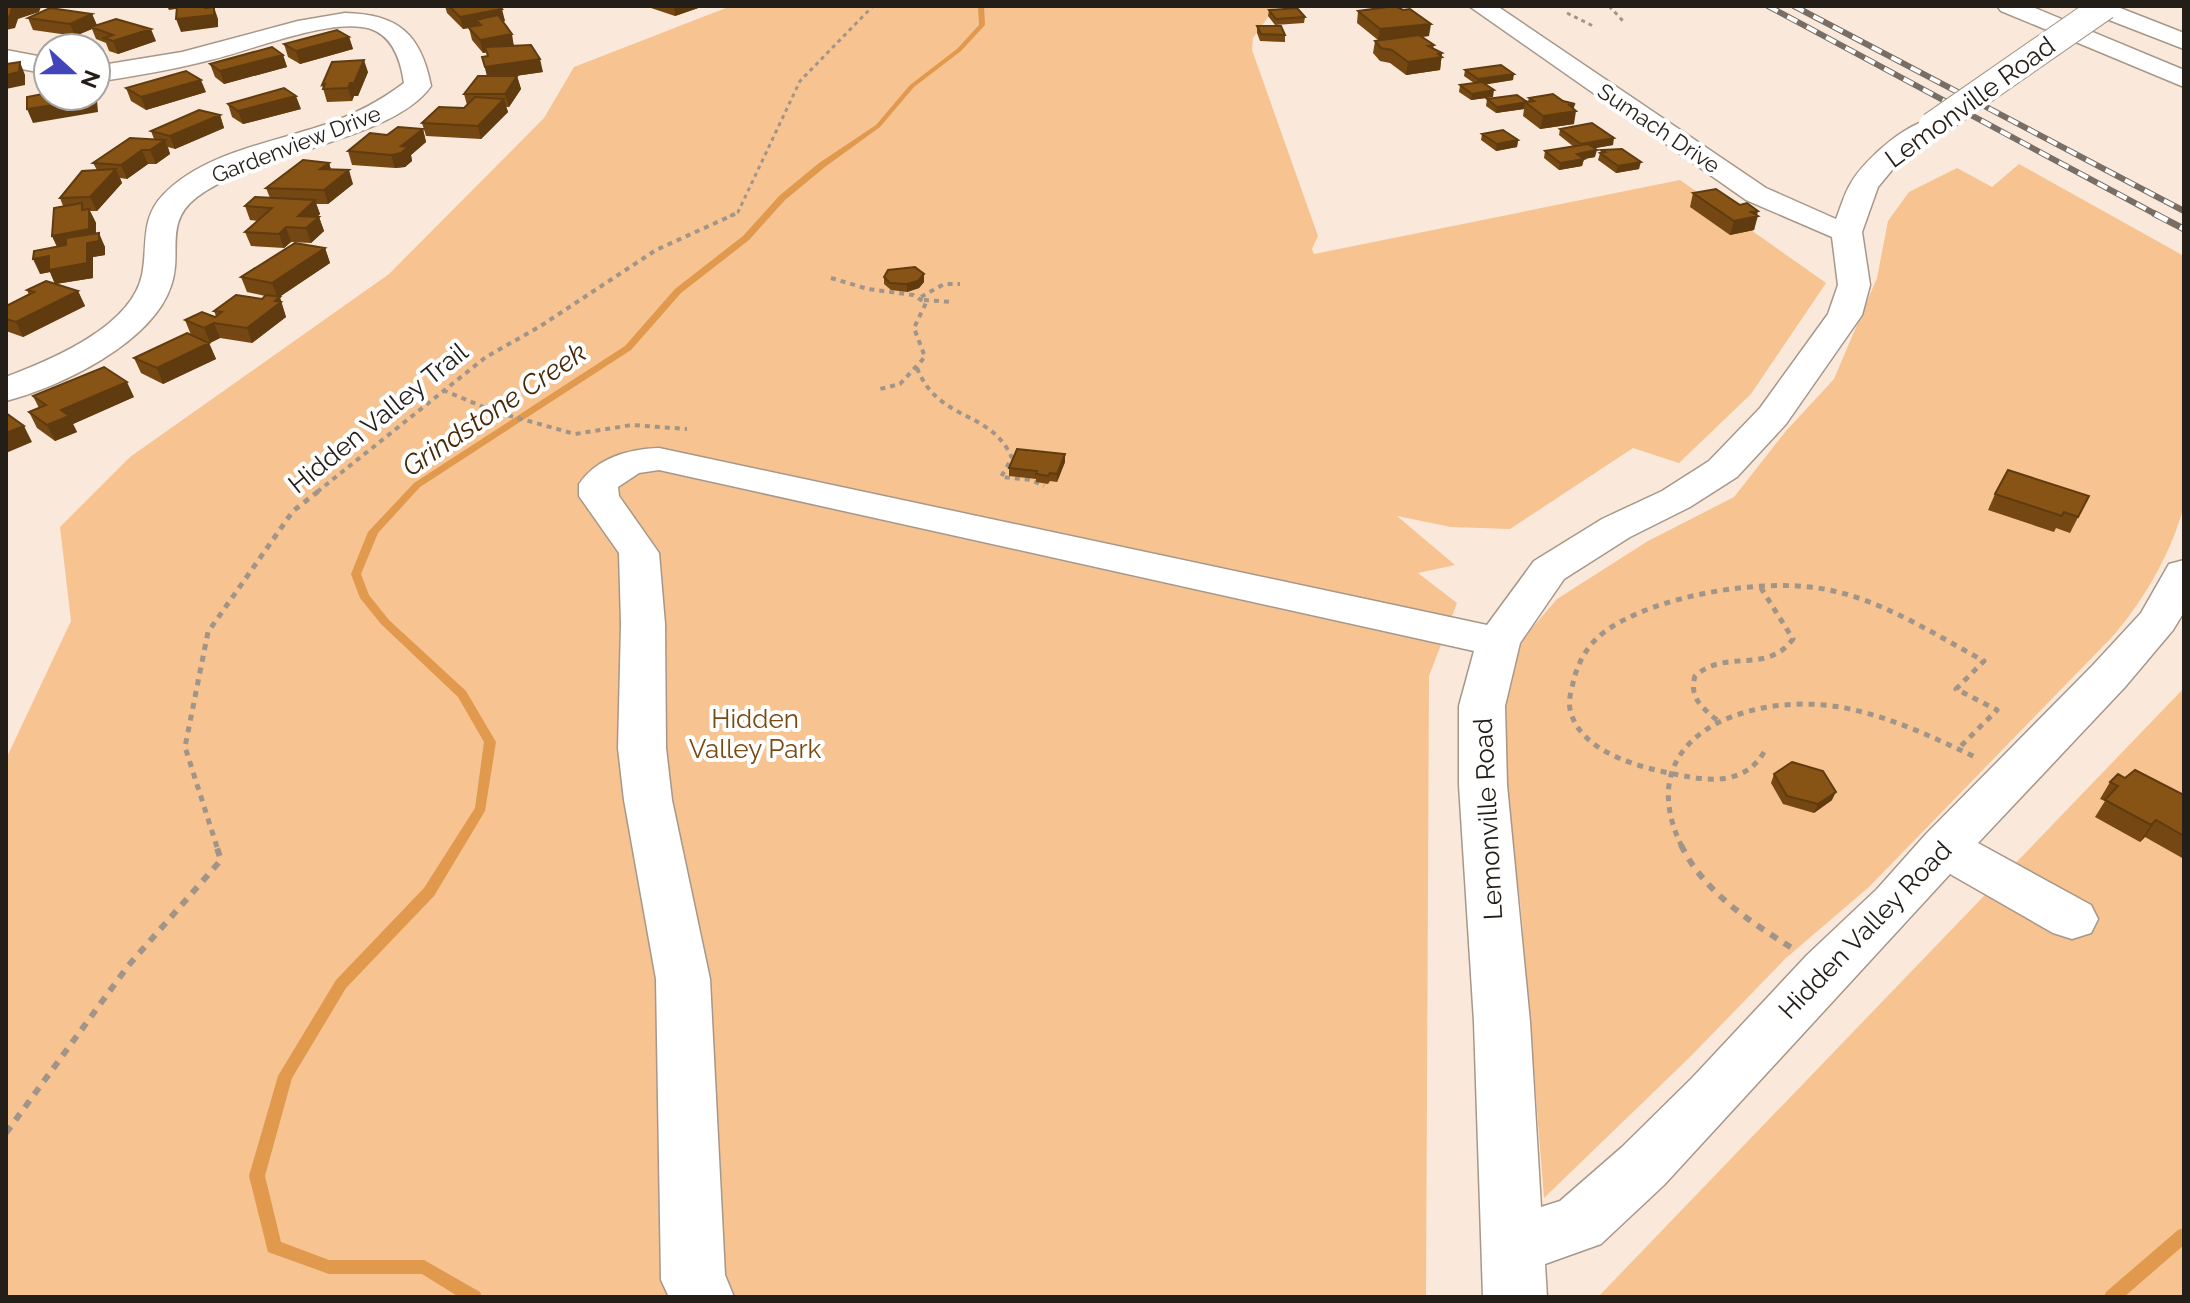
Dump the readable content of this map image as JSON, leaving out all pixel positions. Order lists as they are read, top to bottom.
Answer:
{
  "streets": {
    "main road": [
      "Lemonville Road",
      "Sumach Drive",
      "Gardenview Drive",
      "Hidden Valley Road"
    ],
    "path": ["Hidden Valley Trail"]
  },
  "crossings": [
    ["Lemonville Road", "Sumach Drive"],
    ["Lemonville Road", "Hidden Valley Road"]
  ],
  "water": ["Grindstone Creek"],
  "parks": ["Hidden Valley Park"],
  "north": "right"
}
